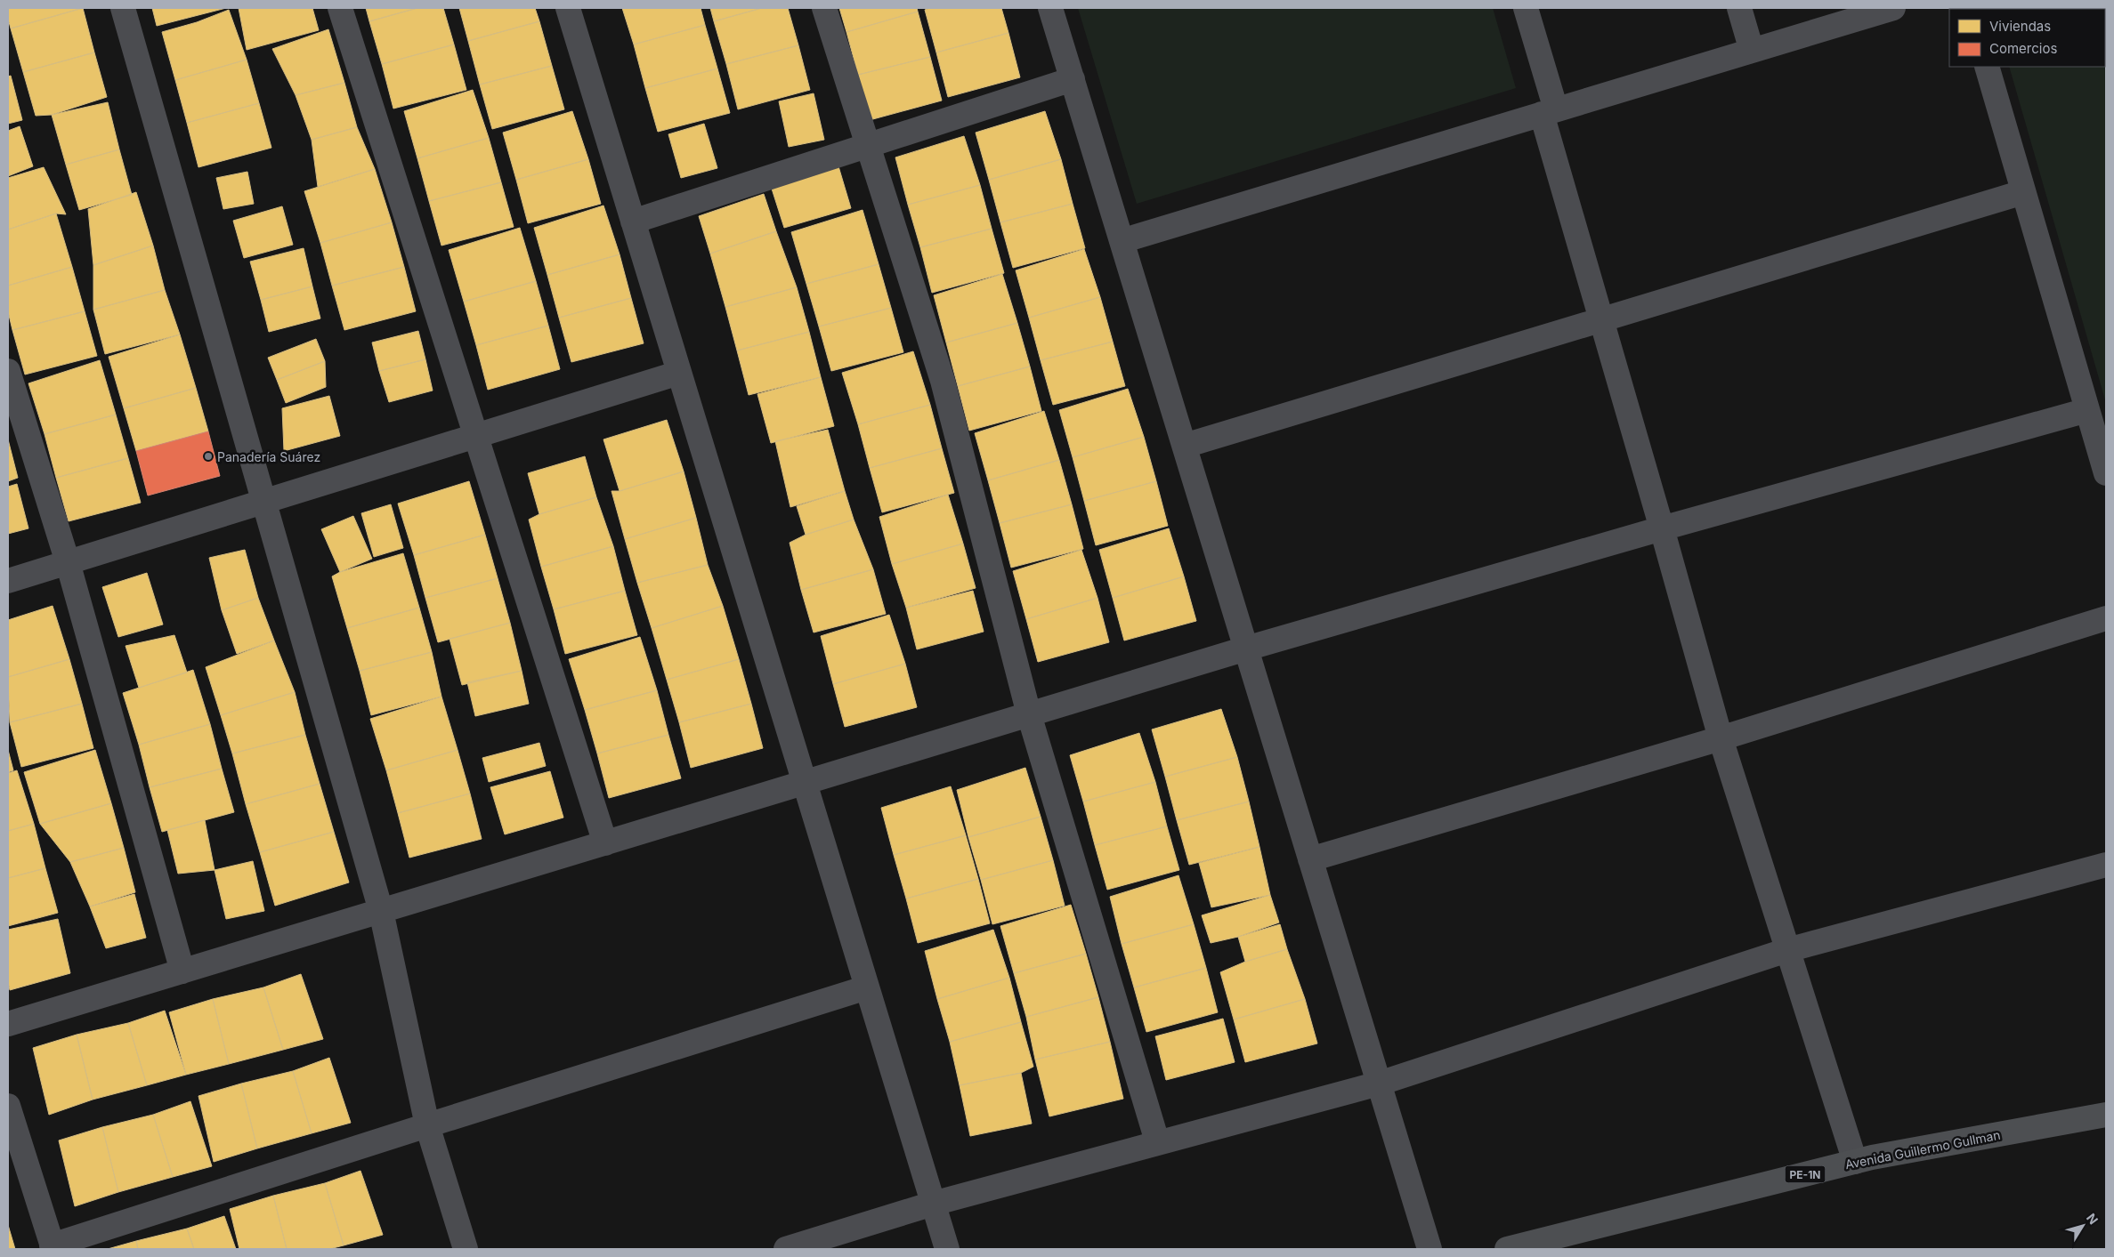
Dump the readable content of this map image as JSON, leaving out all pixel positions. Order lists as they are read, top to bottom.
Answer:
{
  "streets": {
    "main road": ["Avenida Guillermo Gullman", "PE-1N"]
  },
  "places": ["Panadería Suárez"],
  "legend": ["Viviendas", "Comercios"],
  "north": "top right"
}
